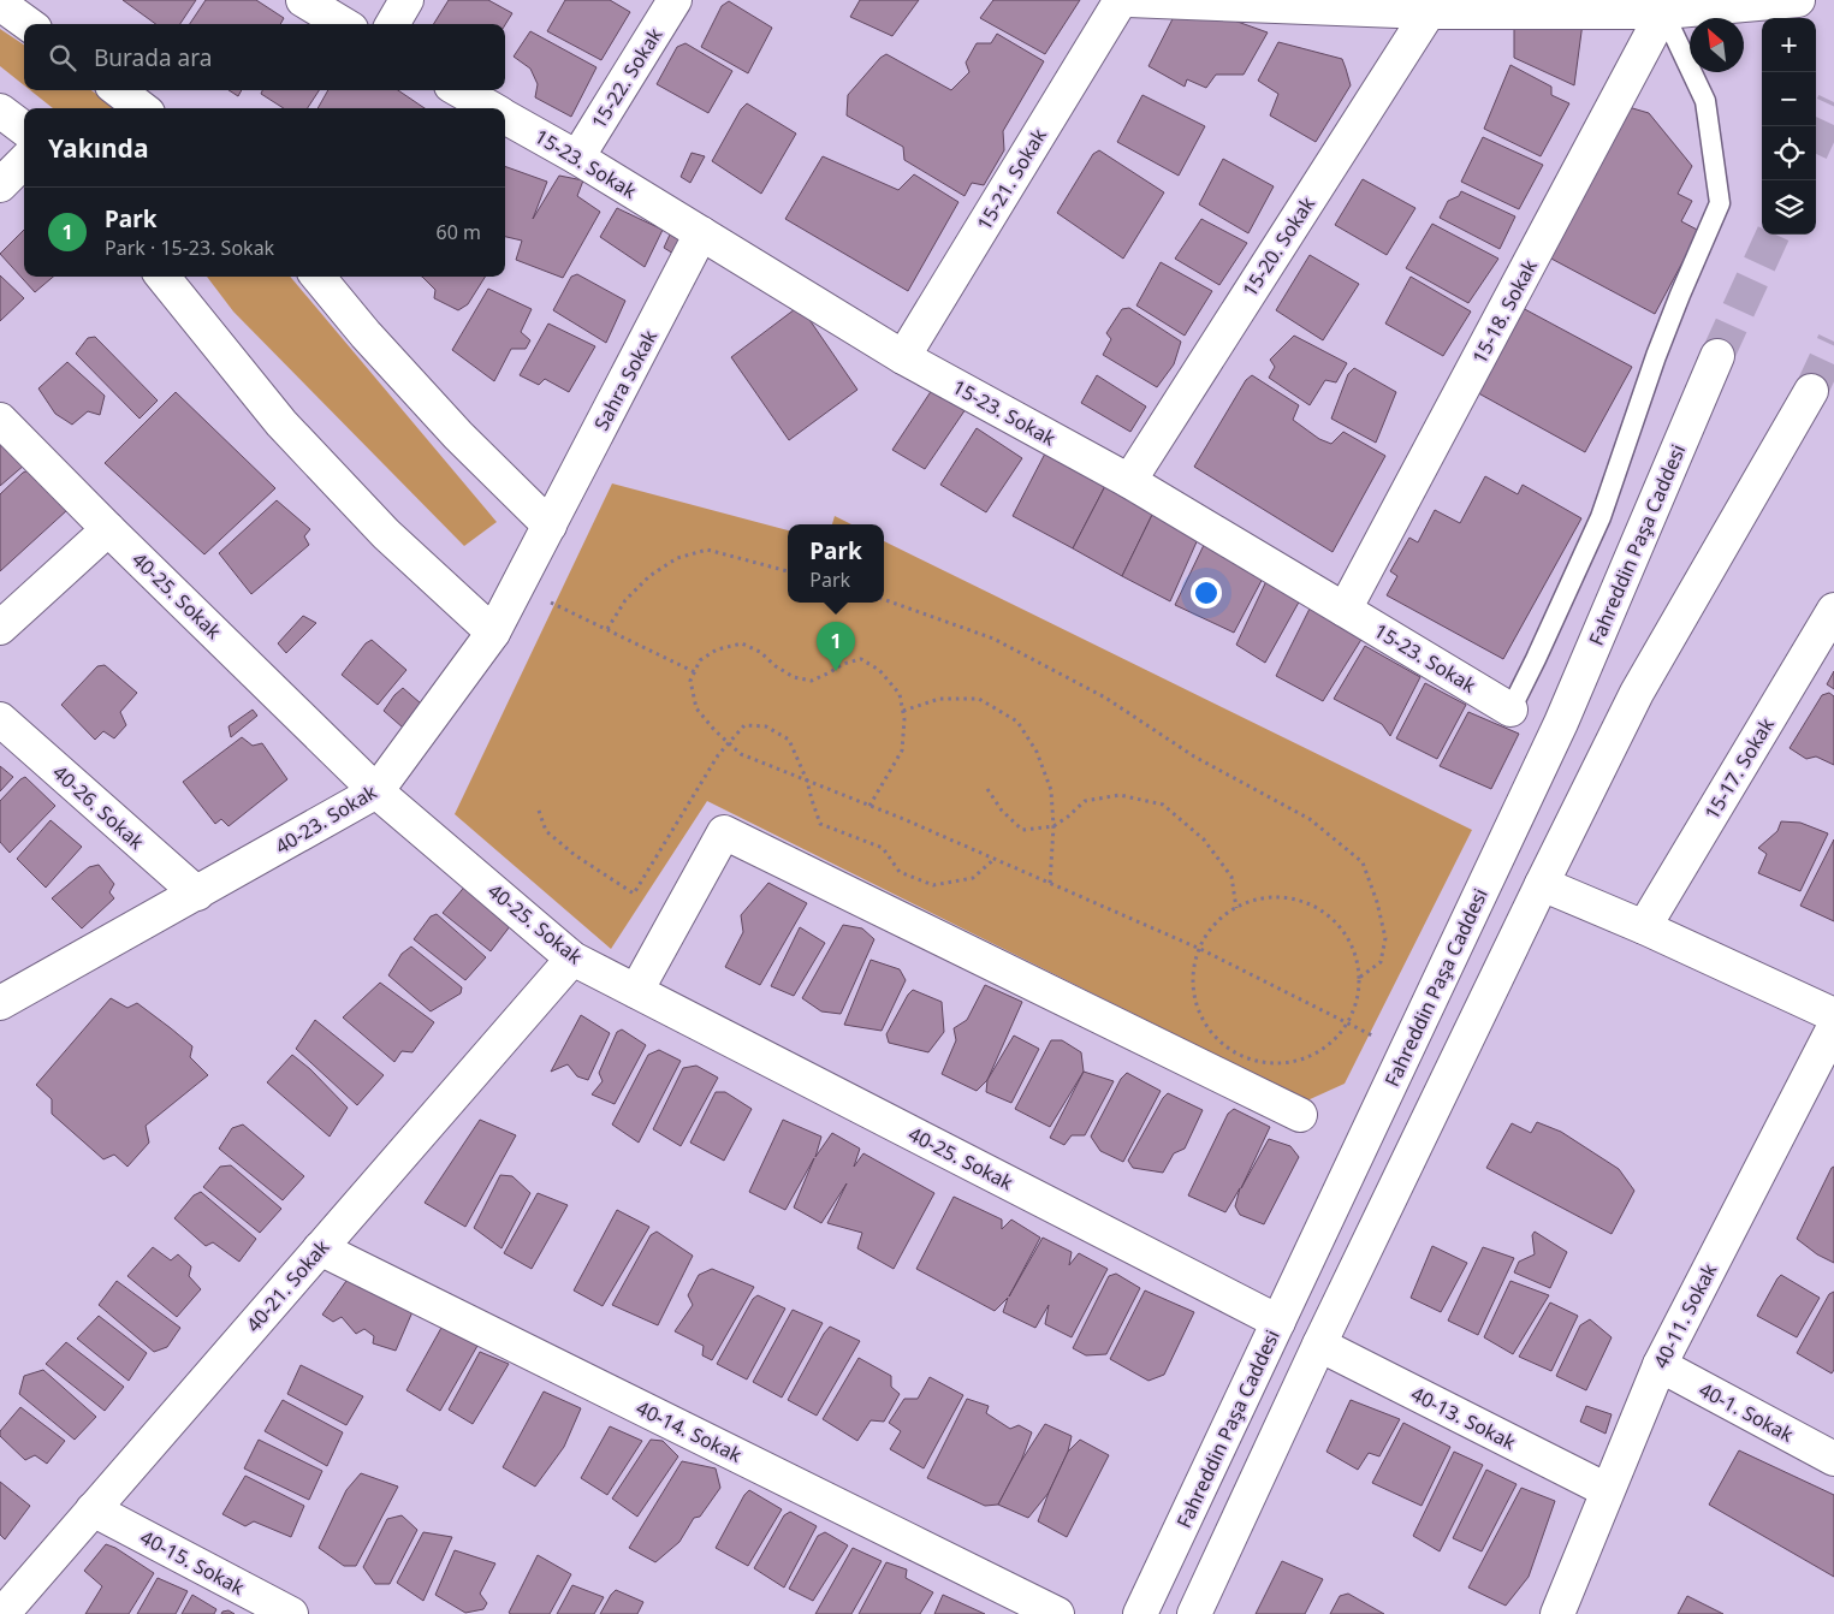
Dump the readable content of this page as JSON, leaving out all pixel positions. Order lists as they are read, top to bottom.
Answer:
{
  "streets": {
    "street": [
      "15-22. Sokak",
      "15-23. Sokak",
      "15-21. Sokak",
      "15-20. Sokak",
      "15-18. Sokak",
      "Sahra Sokak",
      "Fahreddin Paşa Caddesi",
      "40-25. Sokak",
      "15-17. Sokak",
      "40-26. Sokak",
      "40-23. Sokak",
      "40-21. Sokak",
      "40-11. Sokak",
      "40-1. Sokak",
      "40-13. Sokak",
      "40-14. Sokak",
      "40-15. Sokak"
    ]
  },
  "crossings": [
    ["15-22. Sokak", "15-23. Sokak"],
    ["15-23. Sokak", "15-21. Sokak"],
    ["15-23. Sokak", "15-20. Sokak"],
    ["15-23. Sokak", "15-18. Sokak"],
    ["15-23. Sokak", "Sahra Sokak"],
    ["Sahra Sokak", "40-23. Sokak"],
    ["Fahreddin Paşa Caddesi", "40-25. Sokak"],
    ["40-25. Sokak", "40-23. Sokak"],
    ["40-25. Sokak", "40-21. Sokak"],
    ["40-26. Sokak", "40-23. Sokak"],
    ["40-21. Sokak", "40-14. Sokak"],
    ["40-21. Sokak", "40-15. Sokak"],
    ["40-11. Sokak", "40-1. Sokak"],
    ["40-11. Sokak", "40-13. Sokak"]
  ],
  "north": "top left",
  "page": {
    "map_buttons": ["+", "−"],
    "search": "Burada ara",
    "heading": "Yakında",
    "list": [
      {
        "mark": "1",
        "name": "Park",
        "note": "Park · 15-23. Sokak",
        "value": "60 m"
      }
    ],
    "popup": ["Park", "Park"],
    "pins": "1"
  }
}
